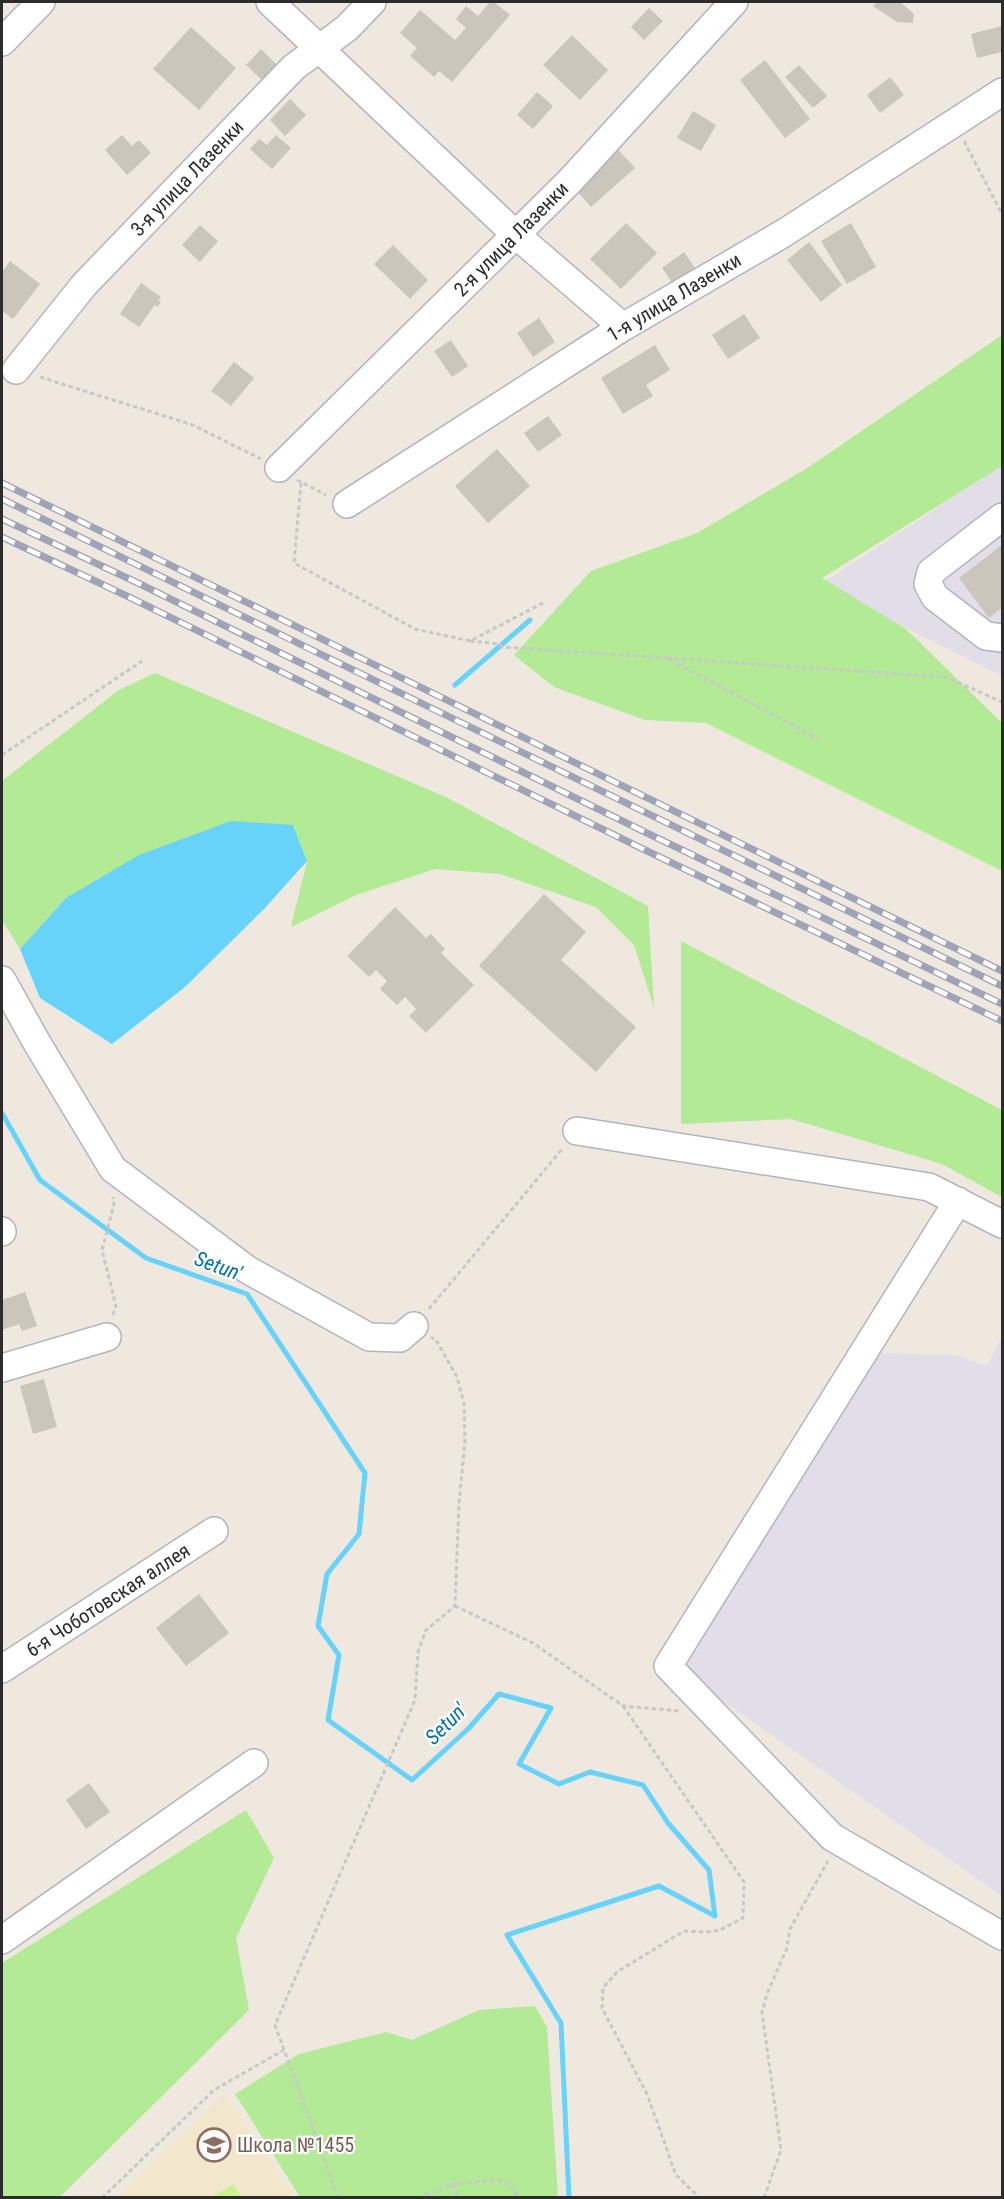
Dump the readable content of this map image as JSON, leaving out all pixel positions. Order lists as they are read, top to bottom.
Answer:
{
  "streets": {
    "street": [
      "3-я улица Лазенки",
      "2-я улица Лазенки",
      "1-я улица Лазенки",
      "6-я Чоботовская аллея"
    ]
  },
  "water": ["Setun'"],
  "places": {
    "school or university": ["Школа №1455"]
  }
}
